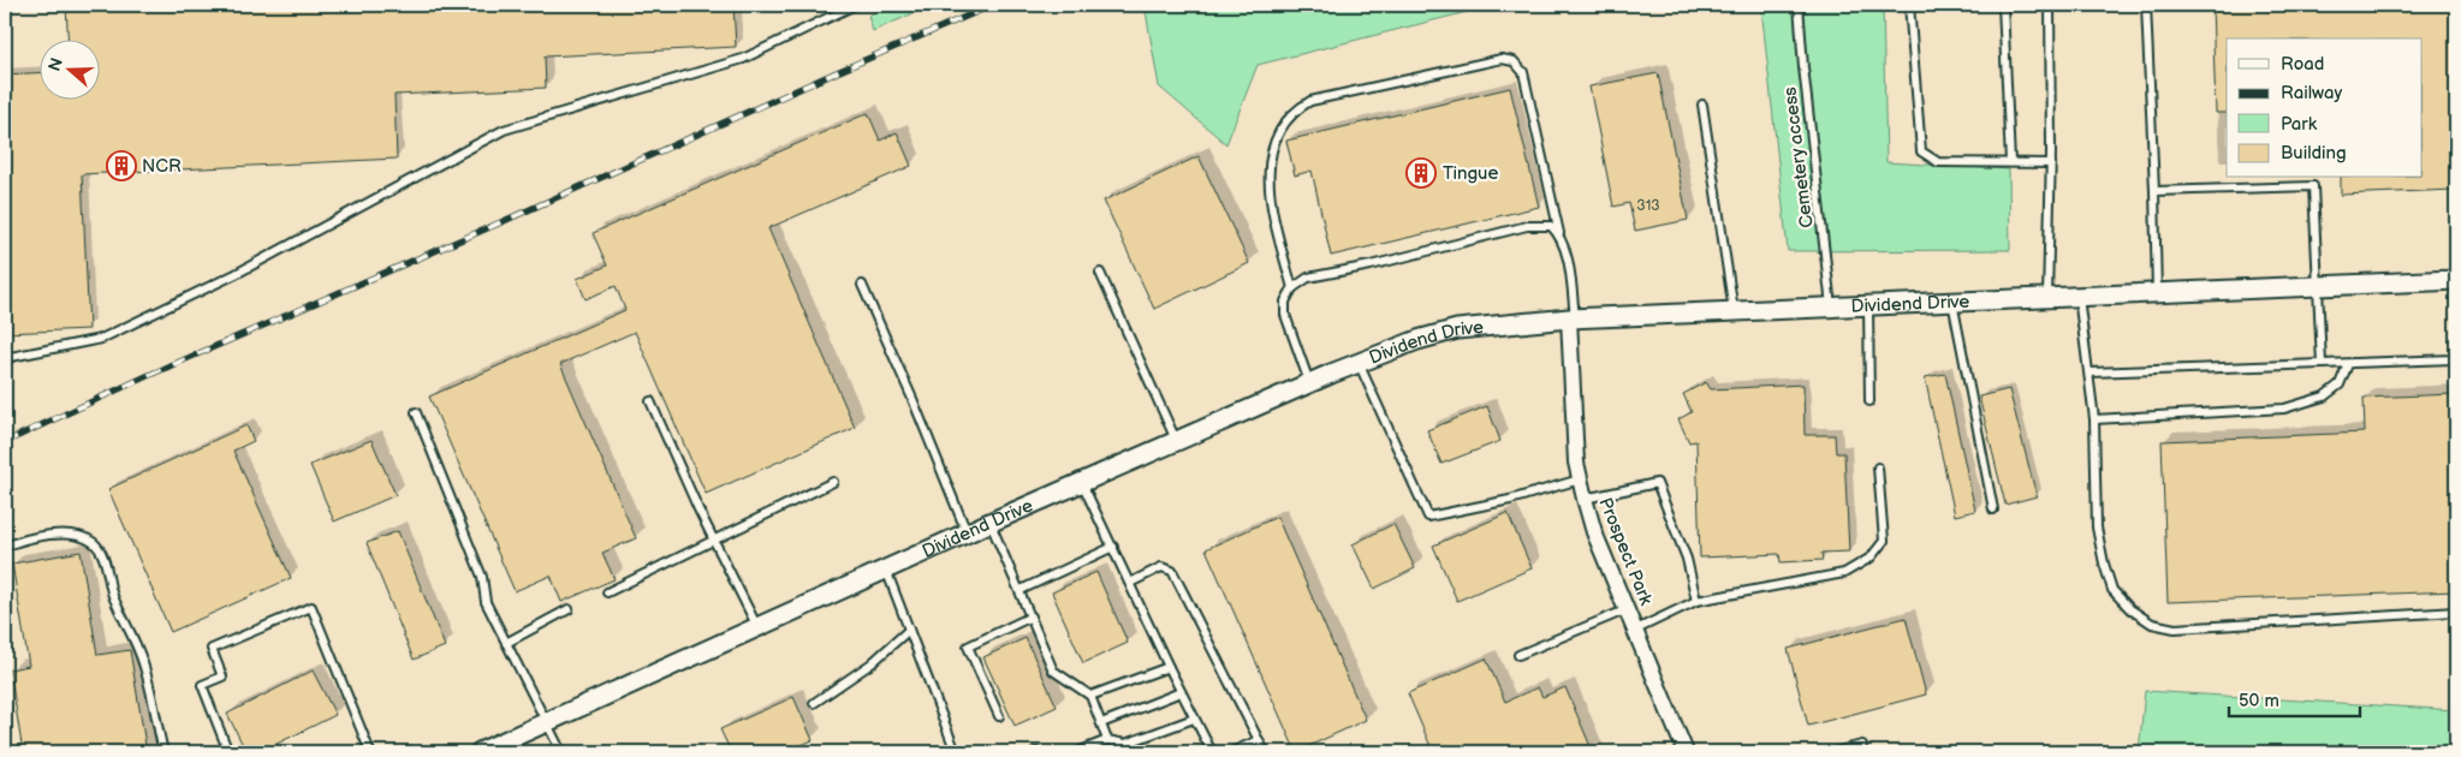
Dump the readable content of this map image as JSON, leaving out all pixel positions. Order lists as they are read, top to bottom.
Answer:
{
  "streets": {
    "street": ["Dividend Drive", "Prospect Park"],
    "lane": ["Cemetery access"]
  },
  "crossings": [
    ["Cemetery access", "Dividend Drive"],
    ["Dividend Drive", "Prospect Park"]
  ],
  "places": {
    "building": ["NCR", "Tingue"]
  },
  "house_numbers": ["313"],
  "legend": [
    "Road",
    "Railway",
    "Park",
    "Building"
  ],
  "scale_bar": "50 m",
  "north": "left"
}
